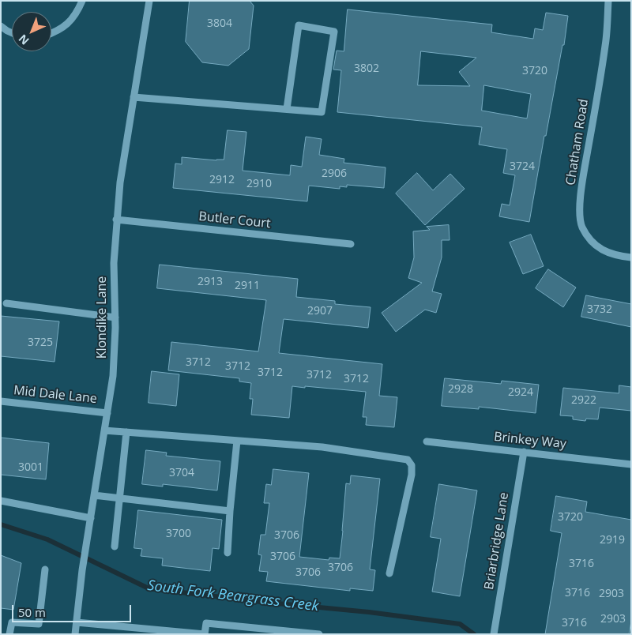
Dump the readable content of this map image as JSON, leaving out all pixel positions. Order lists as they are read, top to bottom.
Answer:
{
  "streets": {
    "street": [
      "Chatham Road",
      "Butler Court",
      "Klondike Lane",
      "Mid Dale Lane",
      "Brinkey Way",
      "Briarbridge Lane"
    ]
  },
  "crossings": [
    ["Butler Court", "Klondike Lane"],
    ["Klondike Lane", "Mid Dale Lane"],
    ["Brinkey Way", "Briarbridge Lane"]
  ],
  "water": ["South Fork Beargrass Creek"],
  "house_numbers": [
    "3804",
    "3802",
    "3720",
    "3724",
    "2906",
    "2912",
    "2910",
    "2913",
    "2911",
    "3732",
    "2907",
    "3725",
    "3712",
    "3712",
    "3712",
    "3712",
    "3712",
    "2928",
    "2924",
    "2922",
    "3001",
    "3704",
    "3720",
    "3700",
    "3706",
    "2919",
    "3706",
    "3716",
    "3706",
    "3706",
    "3716",
    "2903",
    "2903",
    "3716"
  ],
  "scale_bar": "50 m",
  "north": "bottom left"
}
